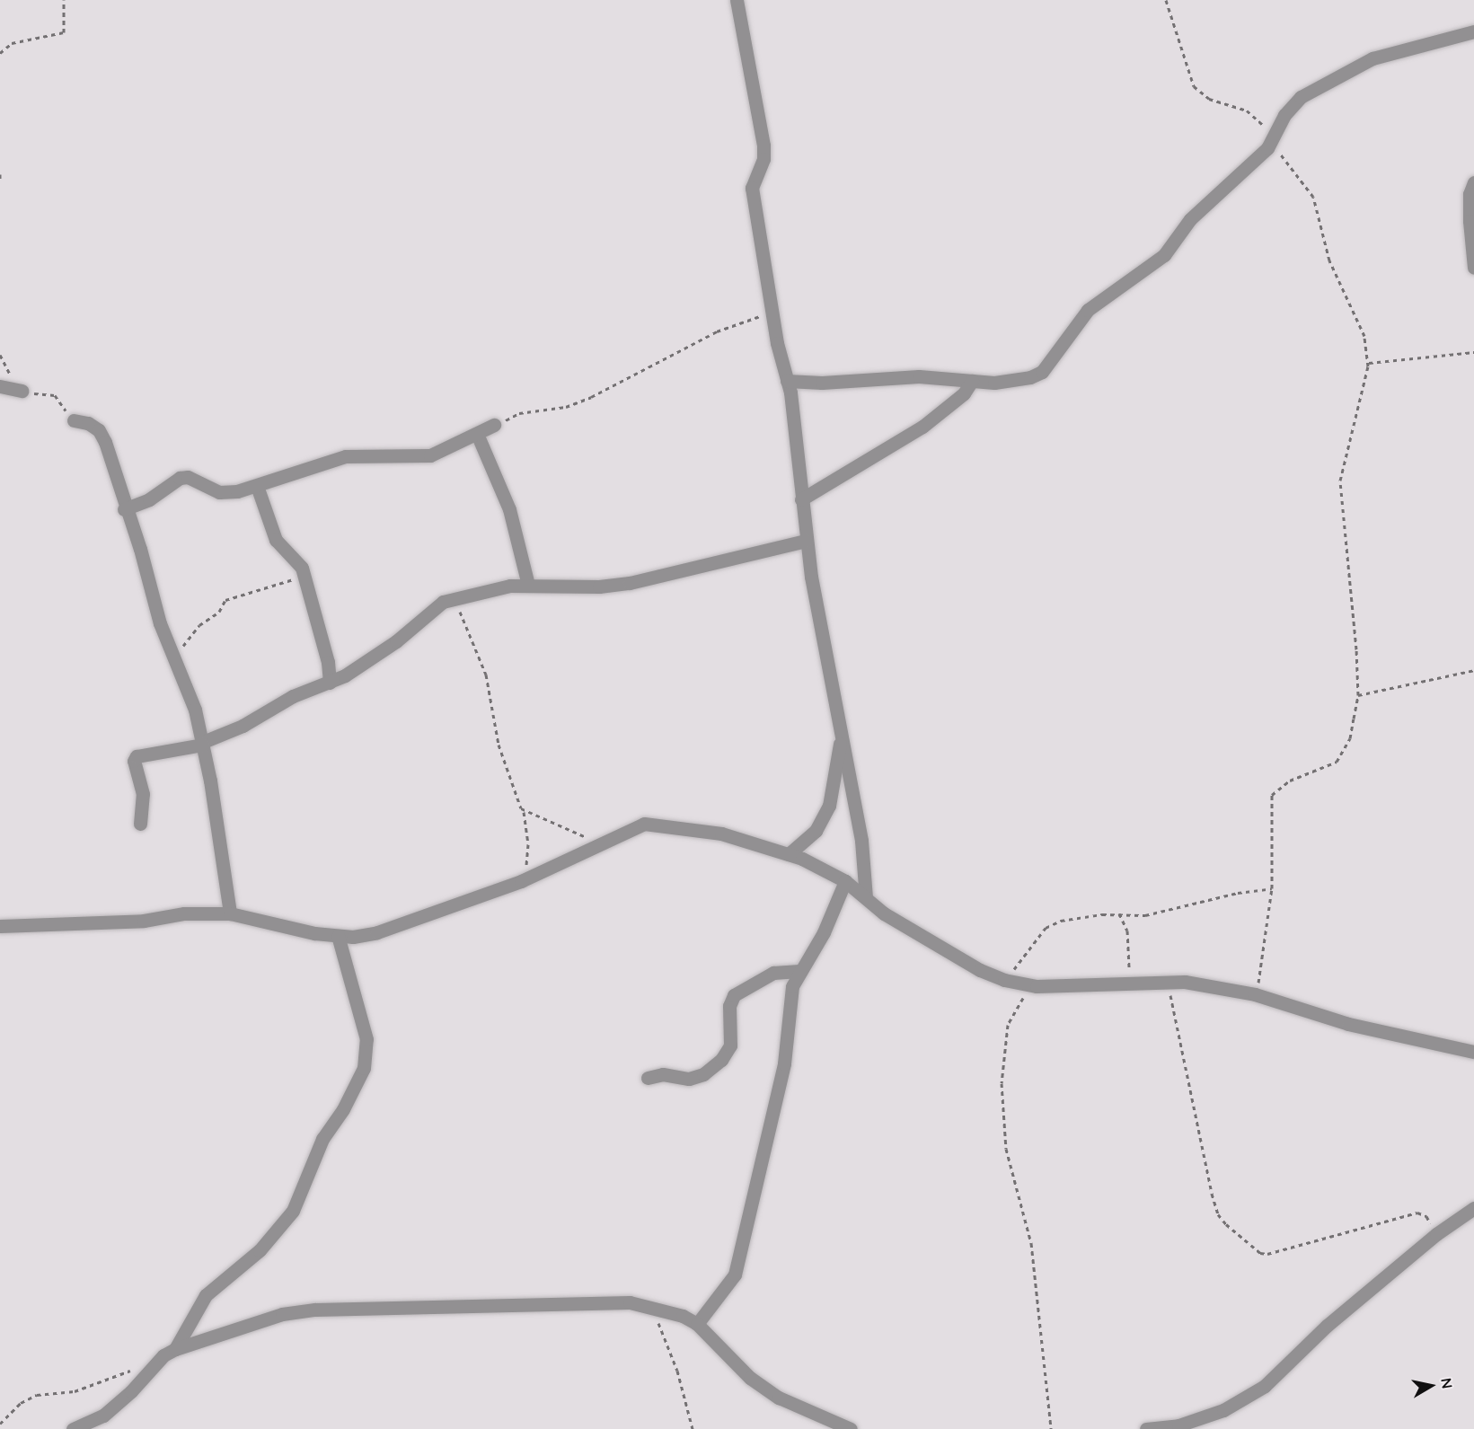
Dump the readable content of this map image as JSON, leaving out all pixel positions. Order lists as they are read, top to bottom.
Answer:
{
  "north": "right"
}
